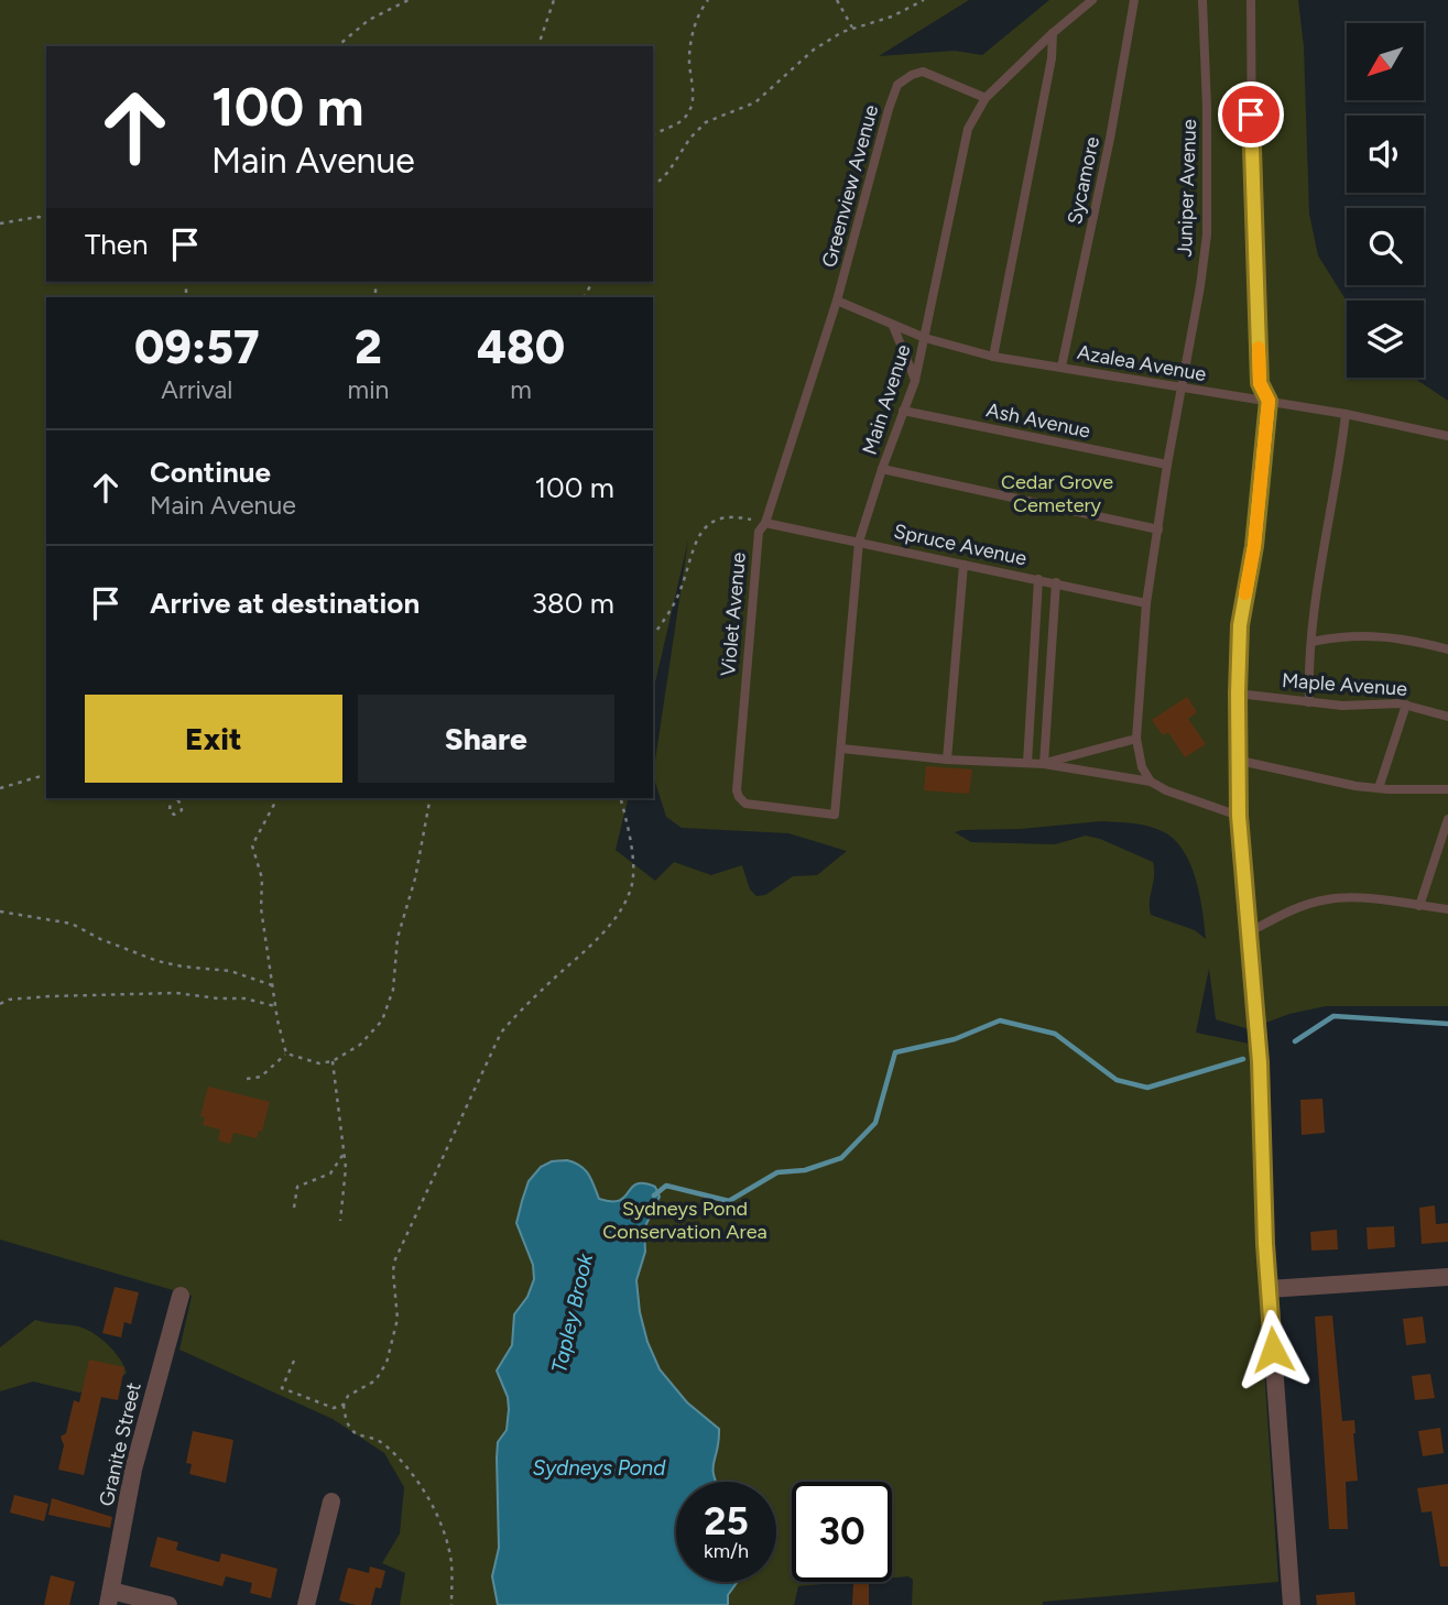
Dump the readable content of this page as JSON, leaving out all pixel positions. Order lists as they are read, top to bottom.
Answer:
{
  "streets": {
    "street": ["Granite Street"],
    "lane": [
      "Sycamore",
      "Greenview Avenue",
      "Juniper Avenue",
      "Azalea Avenue",
      "Main Avenue",
      "Ash Avenue",
      "Spruce Avenue",
      "Violet Avenue",
      "Maple Avenue"
    ]
  },
  "crossings": [
    ["Sycamore", "Azalea Avenue"],
    ["Greenview Avenue", "Azalea Avenue"],
    ["Greenview Avenue", "Main Avenue"],
    ["Greenview Avenue", "Violet Avenue"],
    ["Juniper Avenue", "Azalea Avenue"],
    ["Juniper Avenue", "Ash Avenue"],
    ["Juniper Avenue", "Spruce Avenue"],
    ["Azalea Avenue", "Main Avenue"],
    ["Azalea Avenue", "Violet Avenue"],
    ["Main Avenue", "Ash Avenue"],
    ["Main Avenue", "Spruce Avenue"],
    ["Main Avenue", "Violet Avenue"],
    ["Spruce Avenue", "Violet Avenue"]
  ],
  "water": ["Tapley Brook", "Sydneys Pond"],
  "parks": ["Cedar Grove Cemetery", "Sydneys Pond Conservation Area"],
  "north": "bottom left",
  "page": {
    "turn": ["100 m", "Main Avenue"],
    "then": "Then",
    "eta": [
      "09:57",
      "Arrival",
      "2",
      "min",
      "480",
      "m"
    ],
    "list": [
      {
        "name": "Continue",
        "note": "Main Avenue",
        "value": "100 m"
      },
      {
        "name": "Arrive at destination",
        "value": "380 m"
      }
    ],
    "buttons": ["Exit", "Share"],
    "speed": "25 km/h",
    "limit": "30"
  }
}
